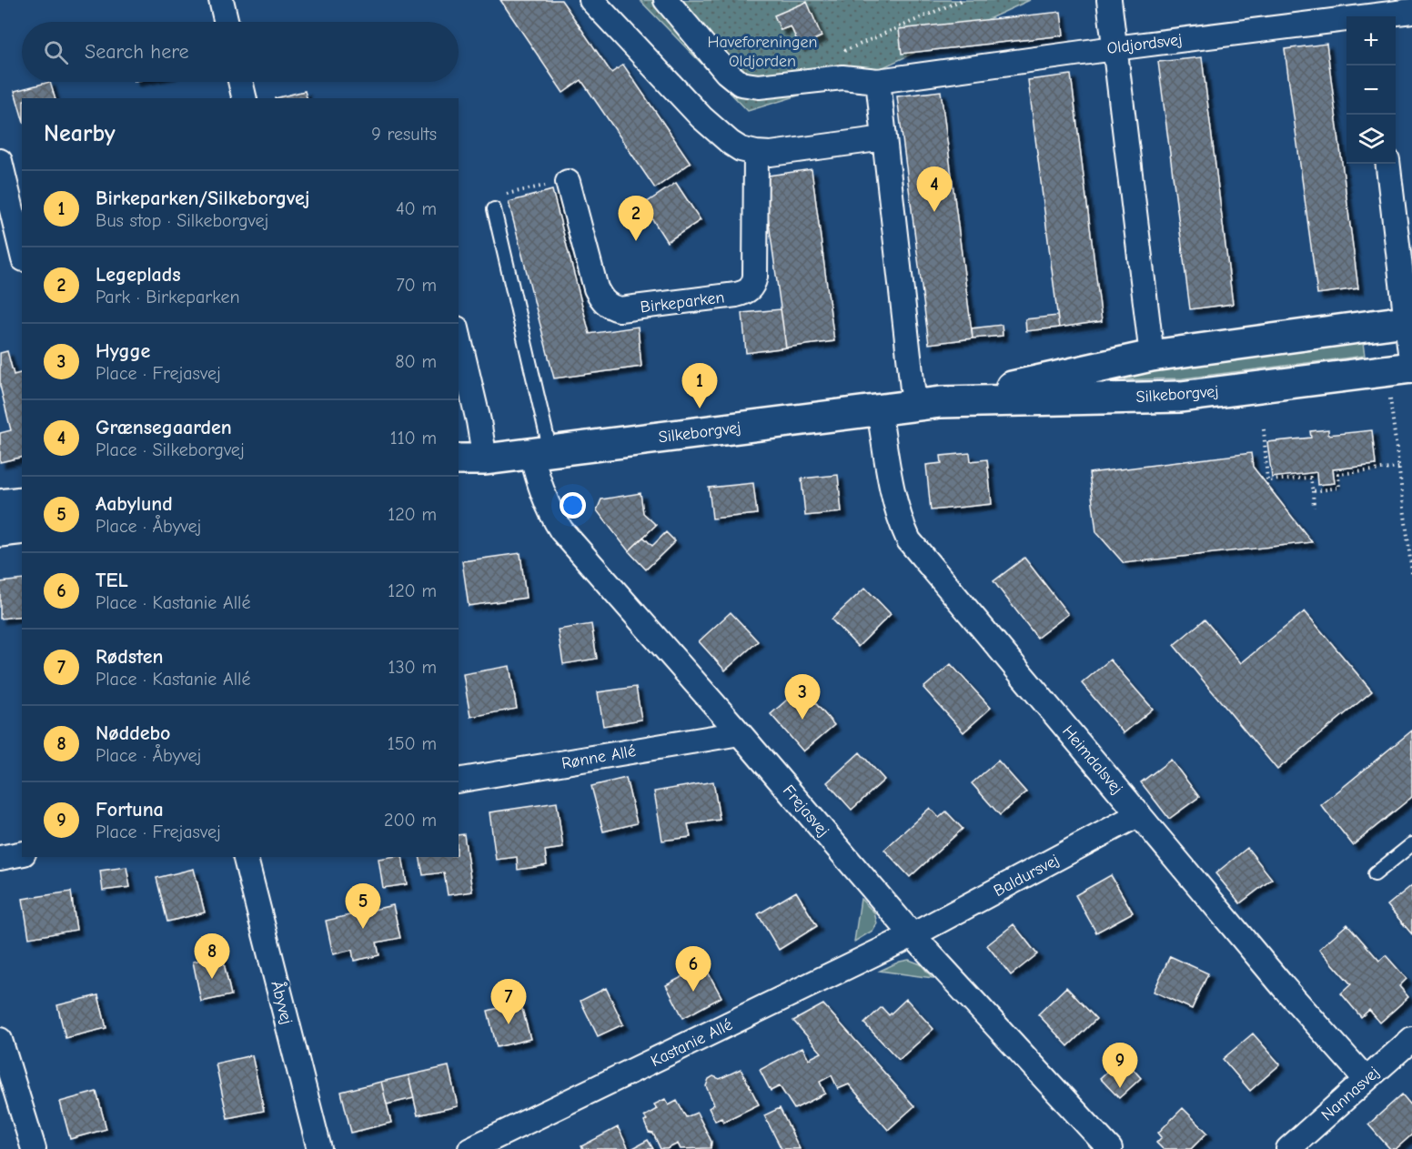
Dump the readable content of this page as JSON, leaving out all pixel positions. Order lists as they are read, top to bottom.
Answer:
{
  "streets": {
    "street": [
      "Oldjordsvej",
      "Birkeparken",
      "Silkeborgvej",
      "Rønne Allé",
      "Heimdalsvej",
      "Frejasvej",
      "Baldursvej",
      "Åbyvej",
      "Kastanie Allé",
      "Nannasvej"
    ]
  },
  "crossings": [
    ["Silkeborgvej", "Heimdalsvej"],
    ["Silkeborgvej", "Frejasvej"],
    ["Rønne Allé", "Frejasvej"],
    ["Heimdalsvej", "Baldursvej"],
    ["Heimdalsvej", "Nannasvej"],
    ["Frejasvej", "Baldursvej"],
    ["Frejasvej", "Kastanie Allé"],
    ["Baldursvej", "Kastanie Allé"]
  ],
  "parks": ["Haveforeningen Oldjorden"],
  "page": {
    "map_buttons": ["+", "−"],
    "search": "Search here",
    "heading": ["Nearby", "9 results"],
    "pins": [
      "4",
      "2",
      "1",
      "3",
      "5",
      "8",
      "6",
      "7",
      "9"
    ],
    "list": [
      {
        "mark": "1",
        "name": "Birkeparken/Silkeborgvej",
        "note": "Bus stop · Silkeborgvej",
        "value": "40 m"
      },
      {
        "mark": "2",
        "name": "Legeplads",
        "note": "Park · Birkeparken",
        "value": "70 m"
      },
      {
        "mark": "3",
        "name": "Hygge",
        "note": "Place · Frejasvej",
        "value": "80 m"
      },
      {
        "mark": "4",
        "name": "Grænsegaarden",
        "note": "Place · Silkeborgvej",
        "value": "110 m"
      },
      {
        "mark": "5",
        "name": "Aabylund",
        "note": "Place · Åbyvej",
        "value": "120 m"
      },
      {
        "mark": "6",
        "name": "TEL",
        "note": "Place · Kastanie Allé",
        "value": "120 m"
      },
      {
        "mark": "7",
        "name": "Rødsten",
        "note": "Place · Kastanie Allé",
        "value": "130 m"
      },
      {
        "mark": "8",
        "name": "Nøddebo",
        "note": "Place · Åbyvej",
        "value": "150 m"
      },
      {
        "mark": "9",
        "name": "Fortuna",
        "note": "Place · Frejasvej",
        "value": "200 m"
      }
    ]
  }
}
